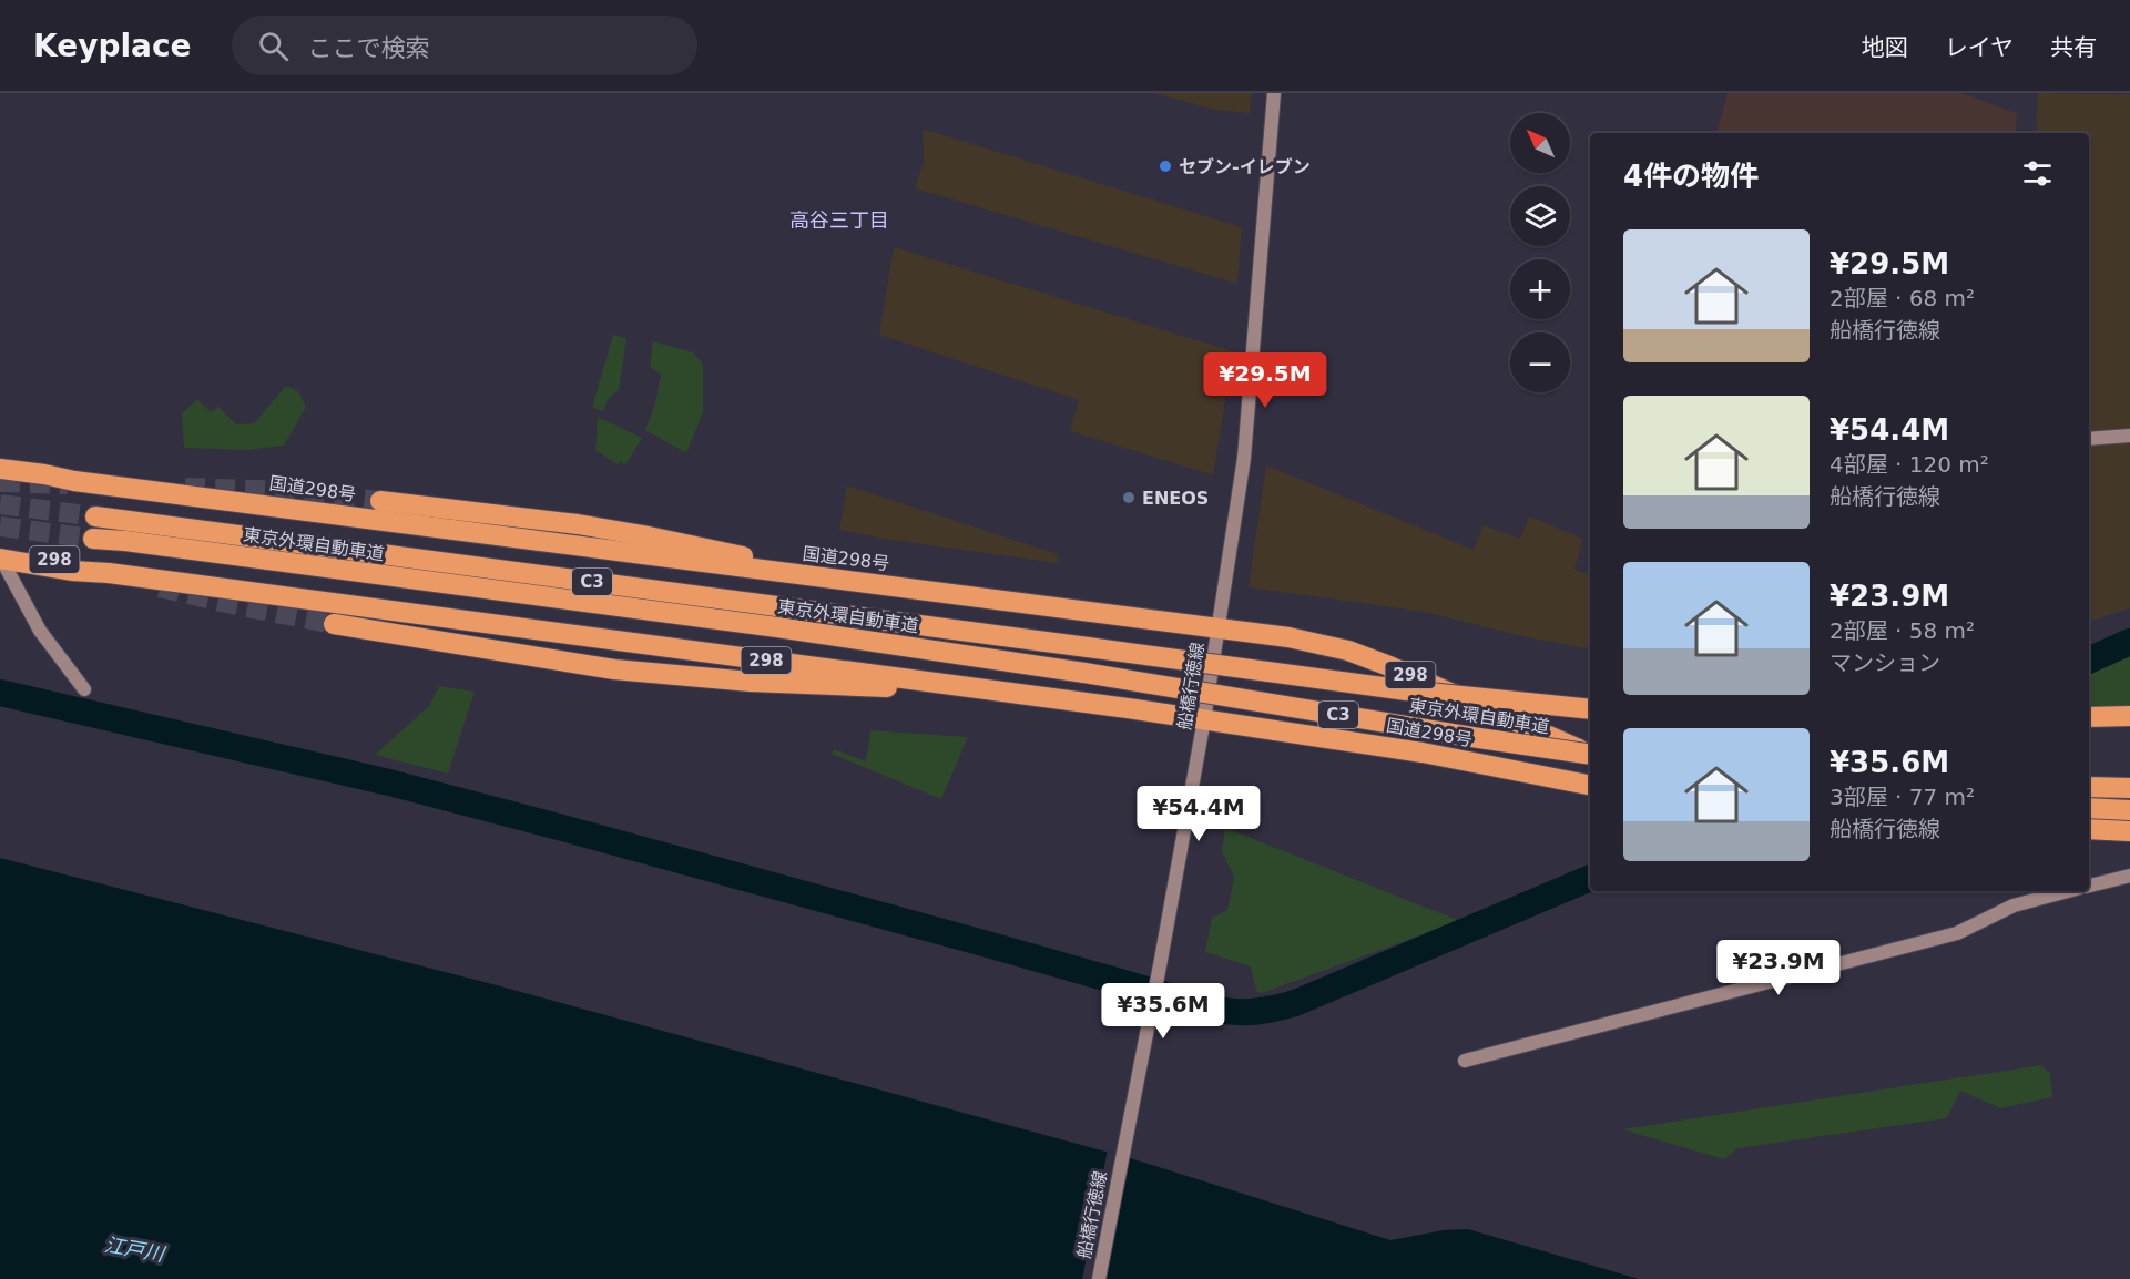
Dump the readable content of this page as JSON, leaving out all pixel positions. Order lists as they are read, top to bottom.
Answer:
{
  "streets": {
    "highway": [
      "国道298号",
      "東京外環自動車道",
      "298",
      "C3"
    ],
    "main road": ["船橋行徳線"]
  },
  "crossings": [
    ["国道298号", "船橋行徳線"]
  ],
  "districts": ["高谷三丁目"],
  "water": ["江戸川"],
  "places": ["セブン-イレブン", "ENEOS"],
  "north": "top left",
  "page": {
    "header": "Keyplace",
    "search": "ここで検索",
    "nav": ["地図", "レイヤ", "共有"],
    "map_buttons": ["+", "−"],
    "heading": "4件の物件",
    "list": [
      {
        "name": "¥29.5M",
        "note": "2部屋 · 68 m² · 船橋行徳線"
      },
      {
        "name": "¥54.4M",
        "note": "4部屋 · 120 m² · 船橋行徳線"
      },
      {
        "name": "¥23.9M",
        "note": "2部屋 · 58 m² · マンション"
      },
      {
        "name": "¥35.6M",
        "note": "3部屋 · 77 m² · 船橋行徳線"
      }
    ],
    "price": [
      "¥29.5M",
      "¥54.4M",
      "¥23.9M",
      "¥35.6M"
    ]
  }
}
